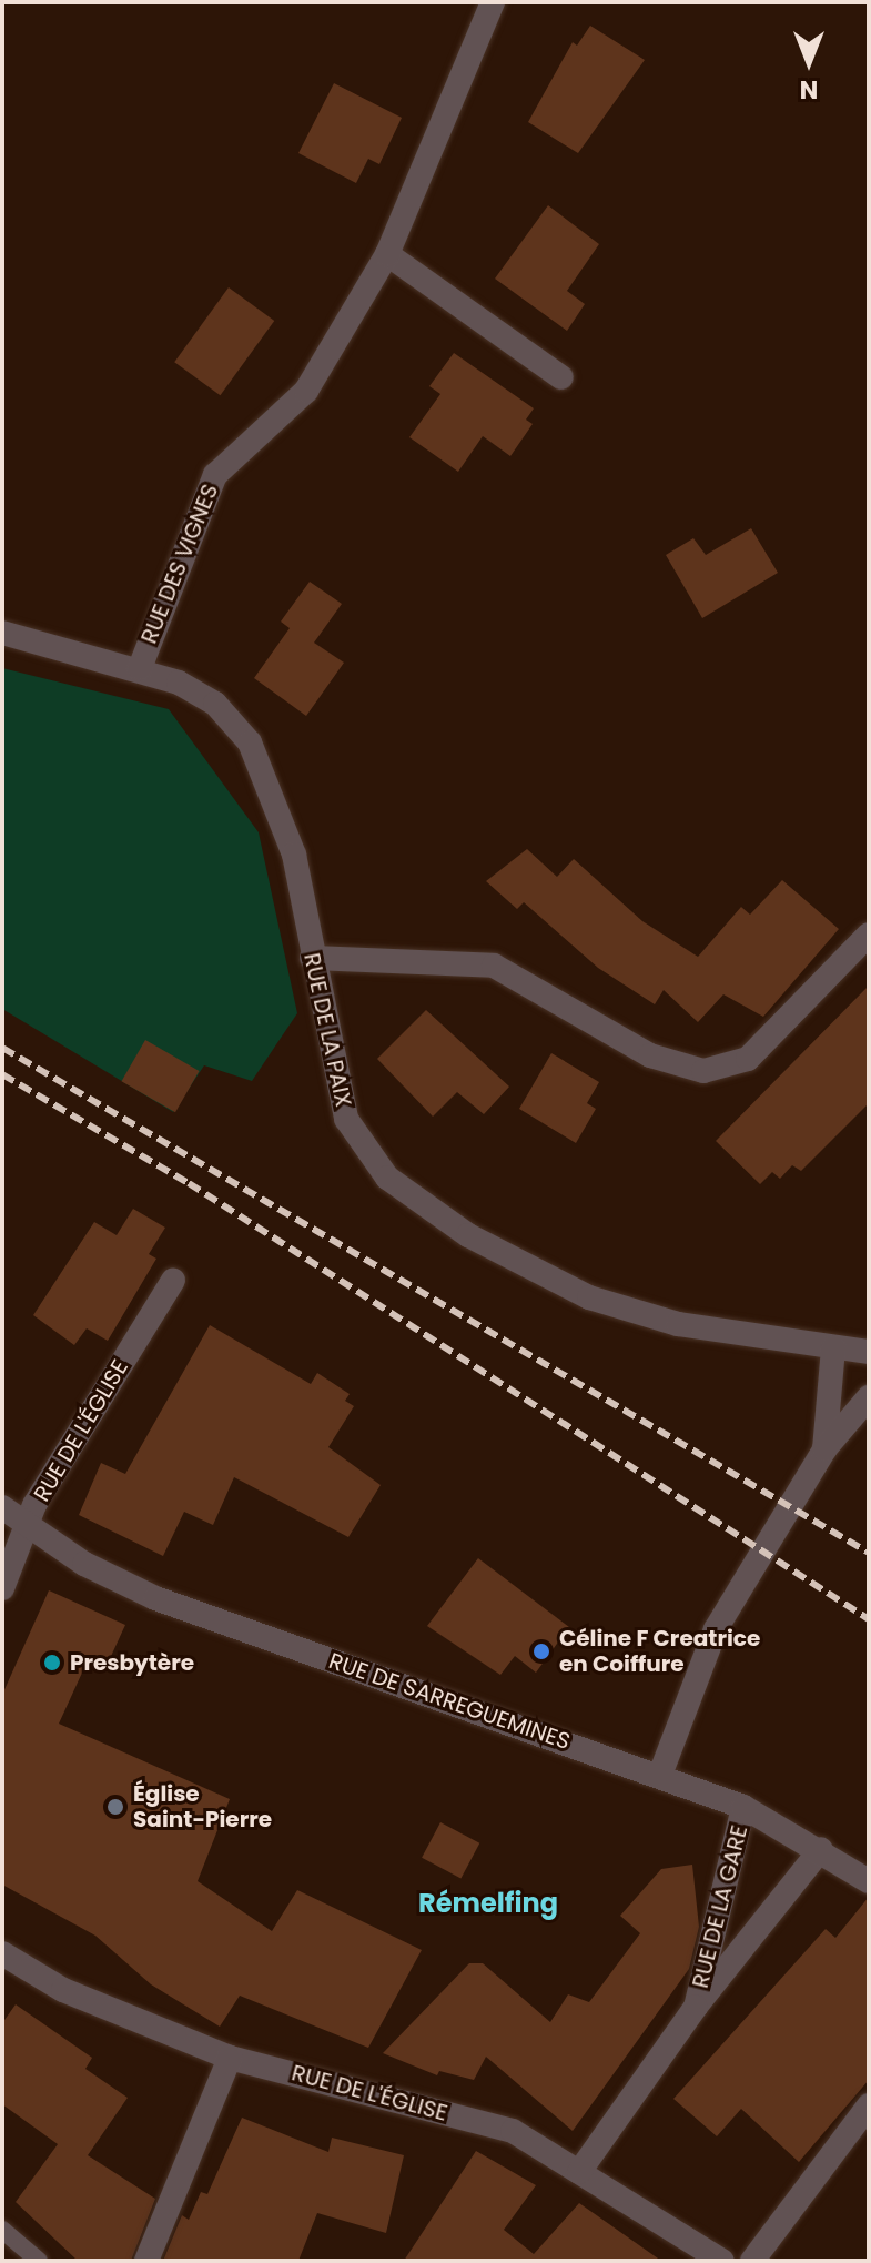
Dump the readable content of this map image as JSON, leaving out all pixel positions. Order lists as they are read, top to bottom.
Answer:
{
  "streets": {
    "street": [
      "RUE DES VIGNES",
      "RUE DE LA PAIX",
      "RUE DE L'ÉGLISE",
      "RUE DE SARREGUEMINES",
      "RUE DE LA GARE"
    ]
  },
  "crossings": [
    ["RUE DES VIGNES", "RUE DE LA PAIX"],
    ["RUE DE L'ÉGLISE", "RUE DE SARREGUEMINES"],
    ["RUE DE L'ÉGLISE", "RUE DE LA GARE"],
    ["RUE DE SARREGUEMINES", "RUE DE LA GARE"]
  ],
  "districts": ["Rémelfing"],
  "places": ["Céline F Creatrice en Coiffure", "Presbytère", "Église Saint-Pierre"],
  "north": "bottom"
}
